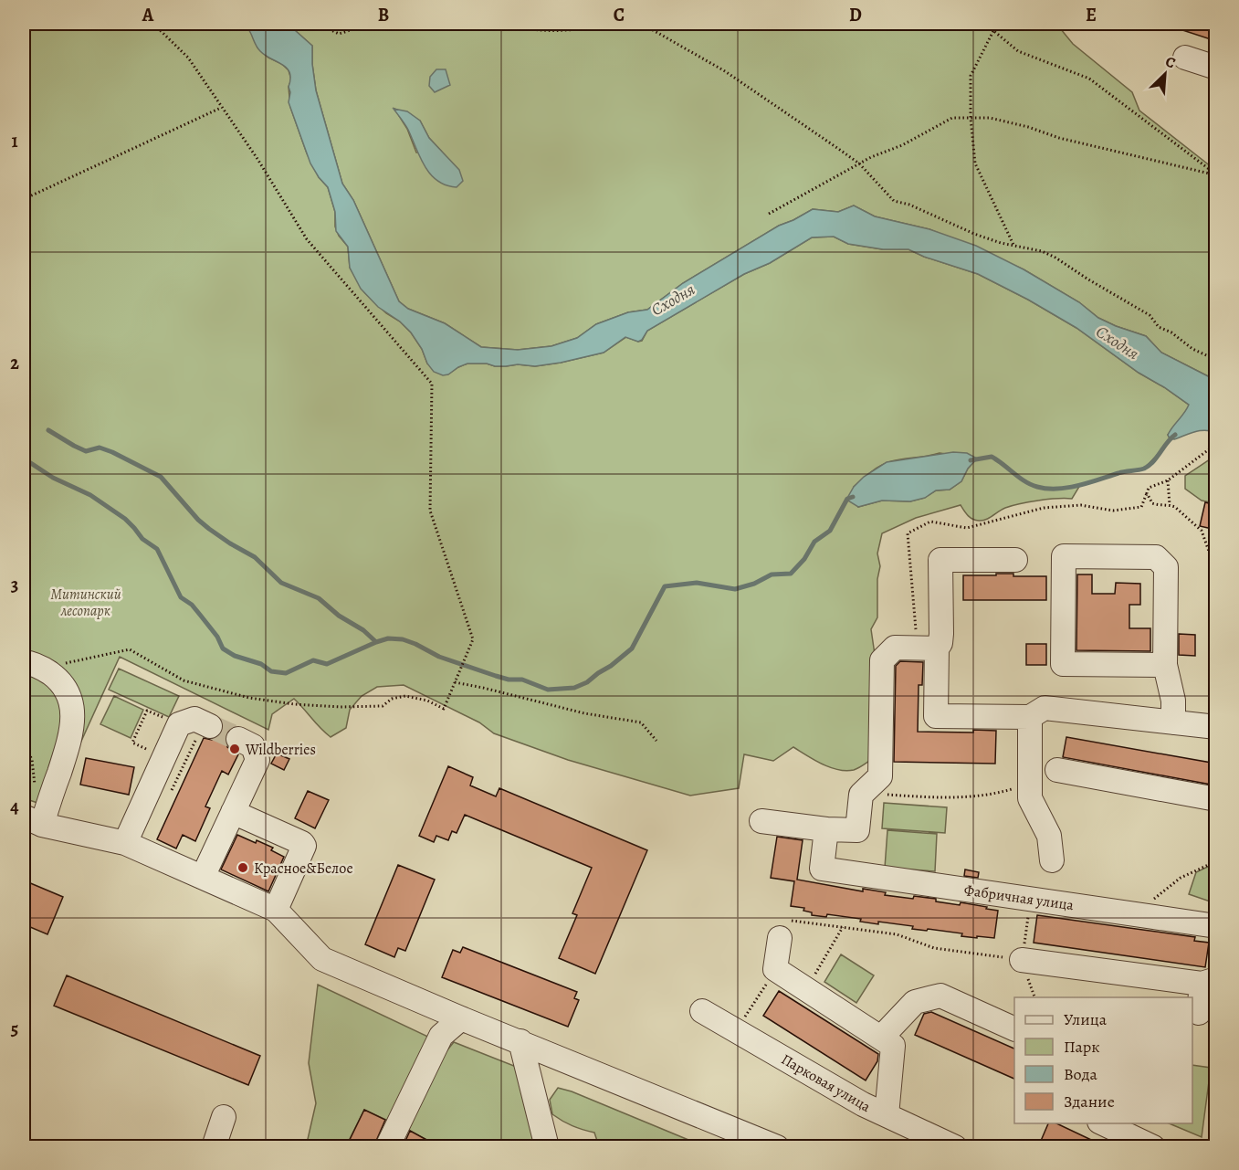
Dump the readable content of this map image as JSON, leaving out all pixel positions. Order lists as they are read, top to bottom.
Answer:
{
  "streets": {
    "street": ["Фабричная улица", "Парковая улица"]
  },
  "water": ["Сходня"],
  "parks": ["Митинский лесопарк"],
  "places": ["Wildberries", "Красное&Белое"],
  "legend": [
    "Улица",
    "Парк",
    "Вода",
    "Здание"
  ],
  "north": "top right",
  "grid": {
    "columns": [
      "A",
      "B",
      "C",
      "D",
      "E"
    ],
    "rows": [
      "1",
      "2",
      "3",
      "4",
      "5"
    ]
  }
}
